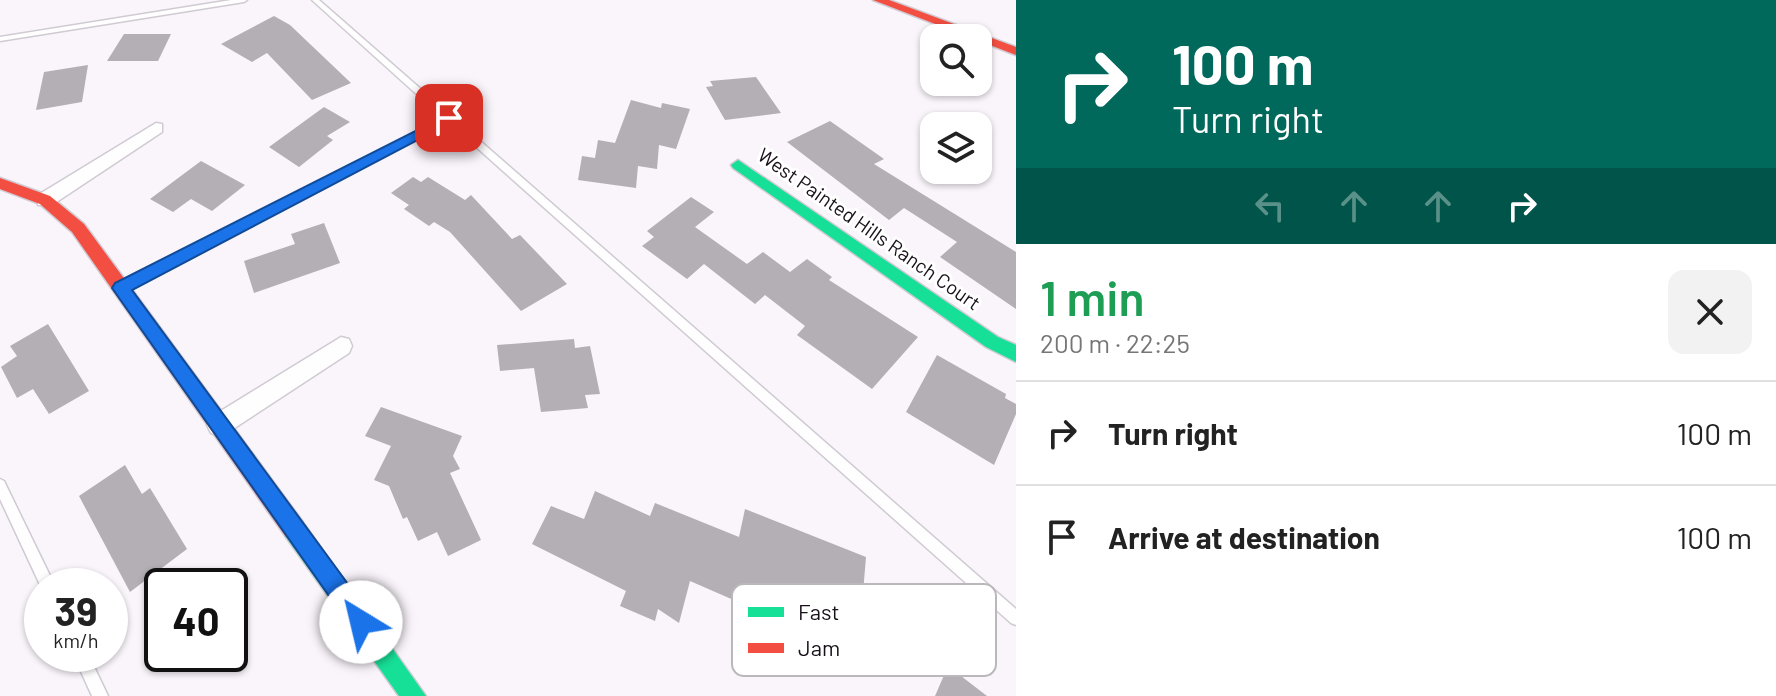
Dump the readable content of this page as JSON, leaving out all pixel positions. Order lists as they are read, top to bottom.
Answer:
{
  "streets": {
    "street": ["West Painted Hills Ranch Court"]
  },
  "legend": ["Fast", "Jam"],
  "page": {
    "turn": ["100 m", "Turn right"],
    "heading": ["1 min", "200 m · 22:25"],
    "list": [
      {
        "name": "Turn right",
        "value": "100 m"
      },
      {
        "name": "Arrive at destination",
        "value": "100 m"
      }
    ],
    "speed": "39 km/h",
    "limit": "40"
  }
}
